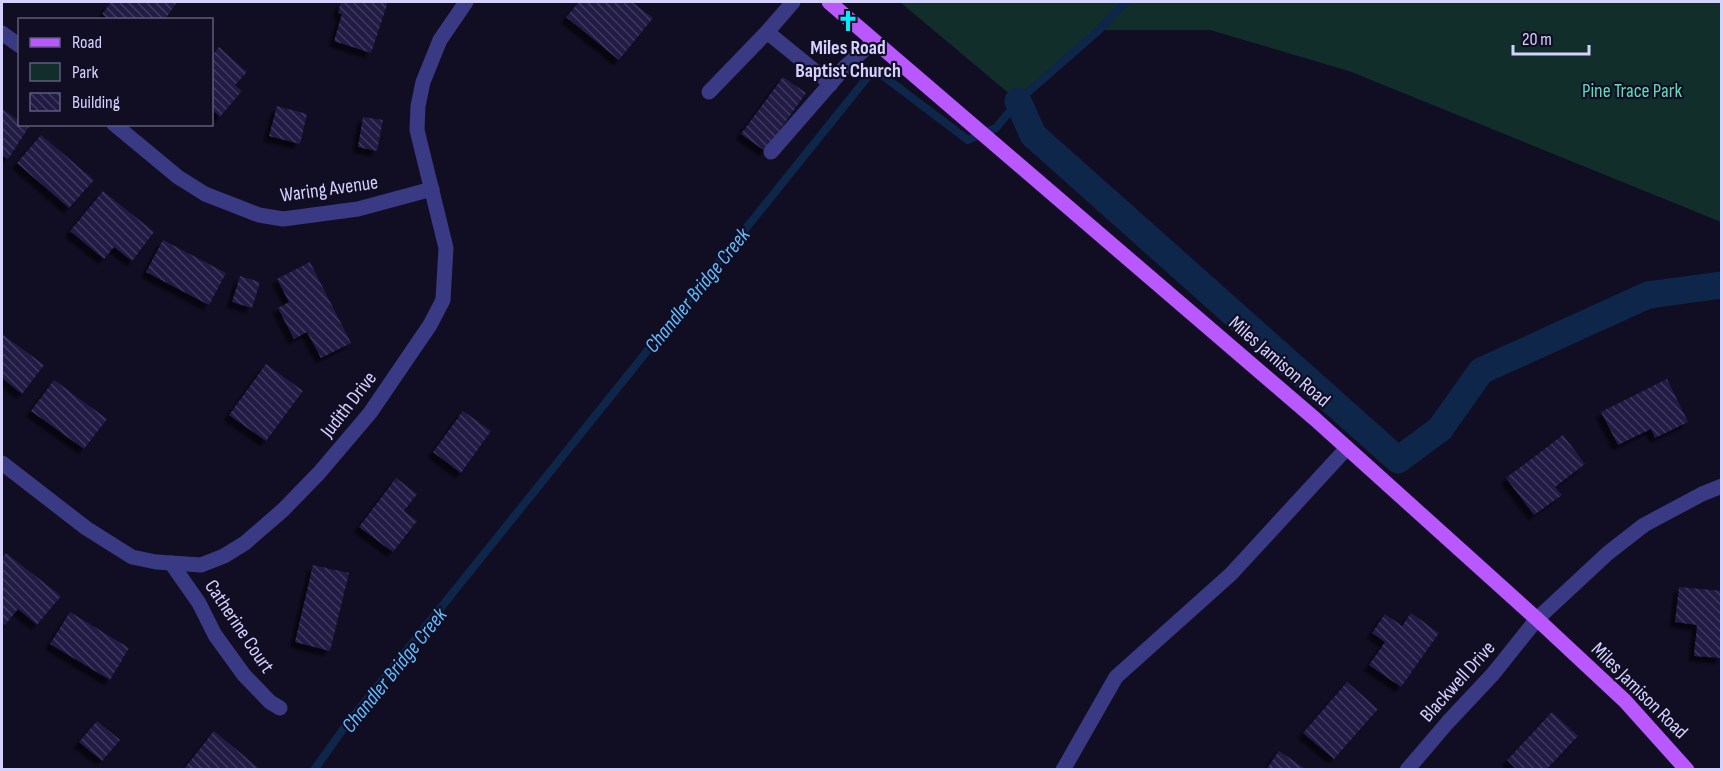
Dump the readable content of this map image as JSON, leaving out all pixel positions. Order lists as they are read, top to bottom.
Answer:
{
  "streets": {
    "main road": ["Miles Jamison Road"],
    "street": [
      "Waring Avenue",
      "Judith Drive",
      "Catherine Court",
      "Blackwell Drive"
    ]
  },
  "crossings": [
    ["Waring Avenue", "Judith Drive"],
    ["Miles Jamison Road", "Blackwell Drive"],
    ["Judith Drive", "Catherine Court"]
  ],
  "water": ["Chandler Bridge Creek"],
  "parks": ["Pine Trace Park"],
  "places": {
    "church": ["Miles Road Baptist Church"]
  },
  "legend": ["Road", "Park", "Building"],
  "scale_bar": "20 m"
}
